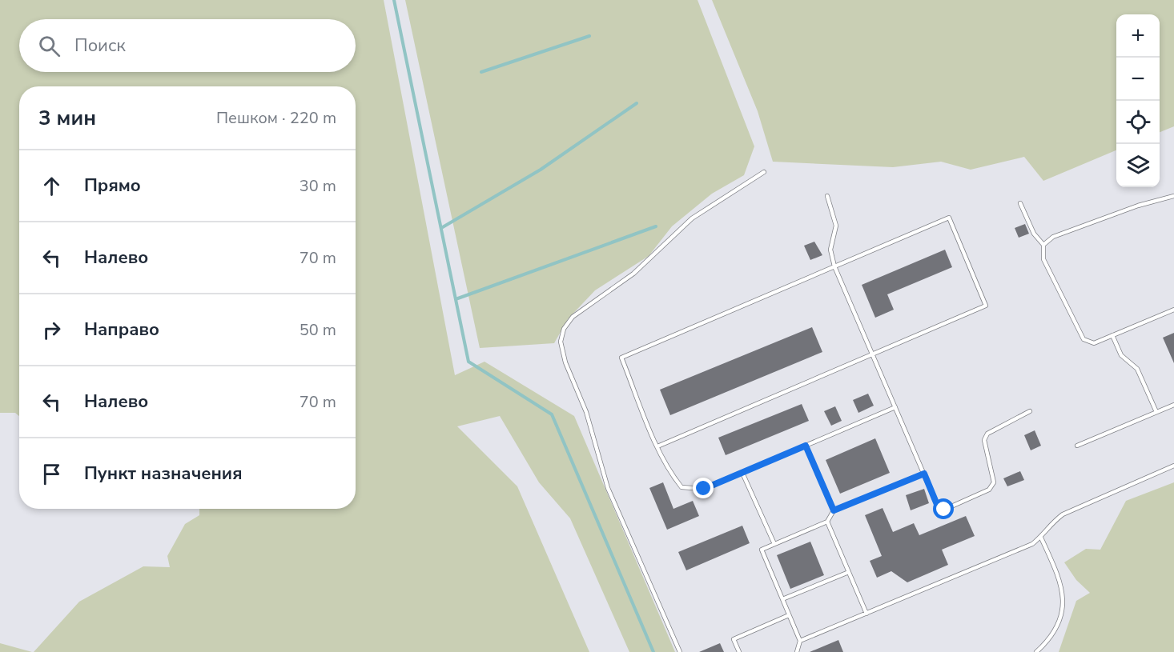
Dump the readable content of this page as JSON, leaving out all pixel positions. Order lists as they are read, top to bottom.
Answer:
{
  "page": {
    "map_buttons": ["+", "−"],
    "search": "Поиск",
    "heading": ["3 мин", "Пешком · 220 m"],
    "list": [
      ["Прямо", "30 m"],
      ["Налево", "70 m"],
      ["Направо", "50 m"],
      ["Налево", "70 m"],
      "Пункт назначения"
    ]
  }
}
